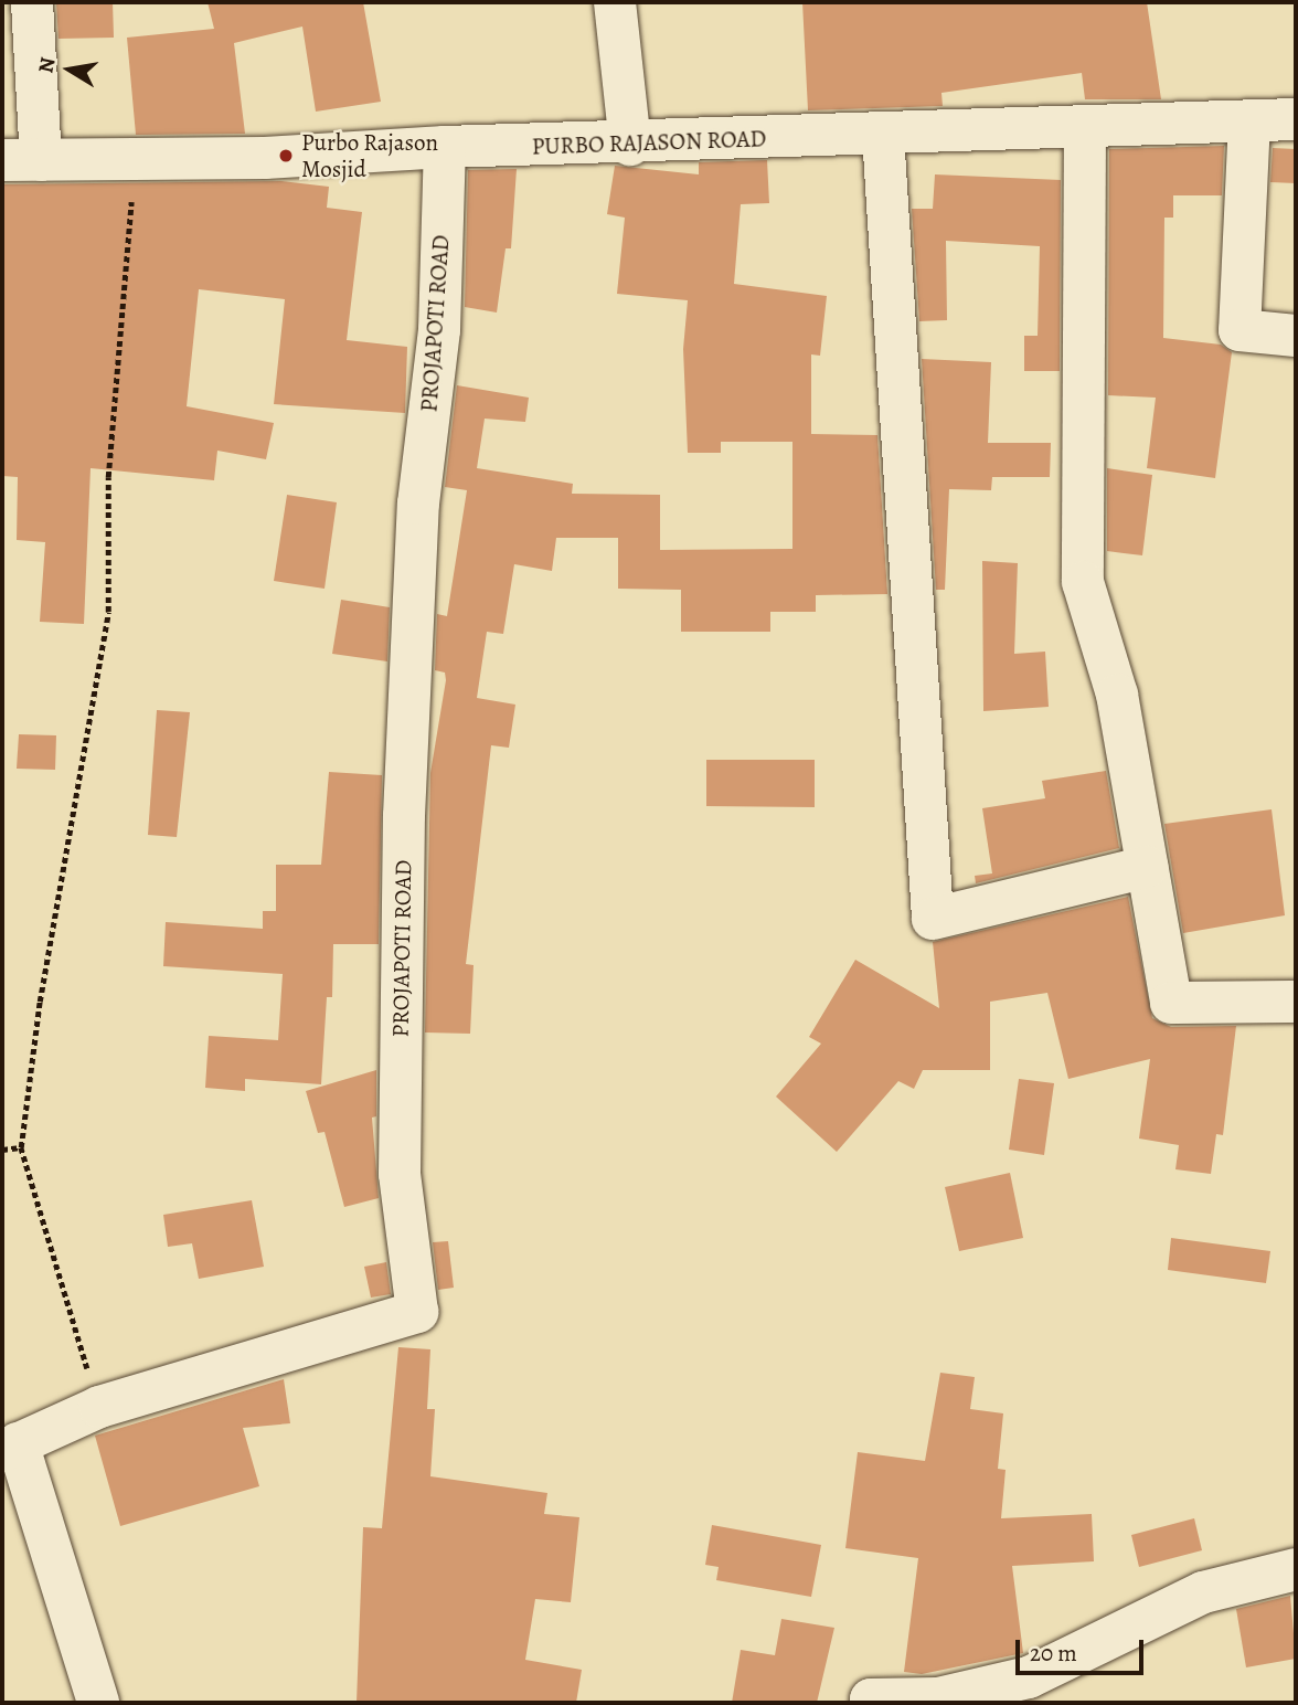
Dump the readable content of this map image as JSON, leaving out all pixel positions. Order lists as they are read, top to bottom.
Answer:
{
  "streets": {
    "street": ["PURBO RAJASON ROAD", "PROJAPOTI ROAD"]
  },
  "crossings": [
    ["PURBO RAJASON ROAD", "PROJAPOTI ROAD"]
  ],
  "places": ["Purbo Rajason Mosjid"],
  "scale_bar": "20 m",
  "north": "left"
}
